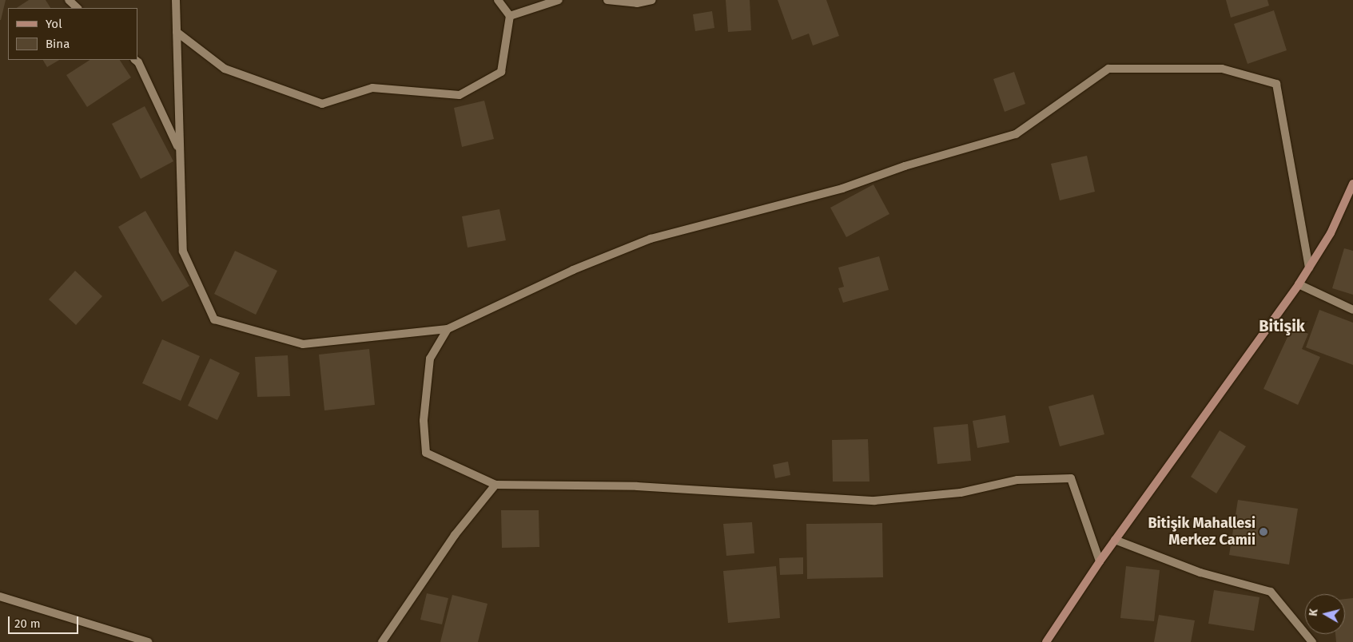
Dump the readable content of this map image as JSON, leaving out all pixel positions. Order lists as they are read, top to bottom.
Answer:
{
  "districts": ["Bitişik"],
  "places": ["Bitişik Mahallesi Merkez Camii"],
  "legend": ["Yol", "Bina"],
  "scale_bar": "20 m",
  "north": "left"
}
